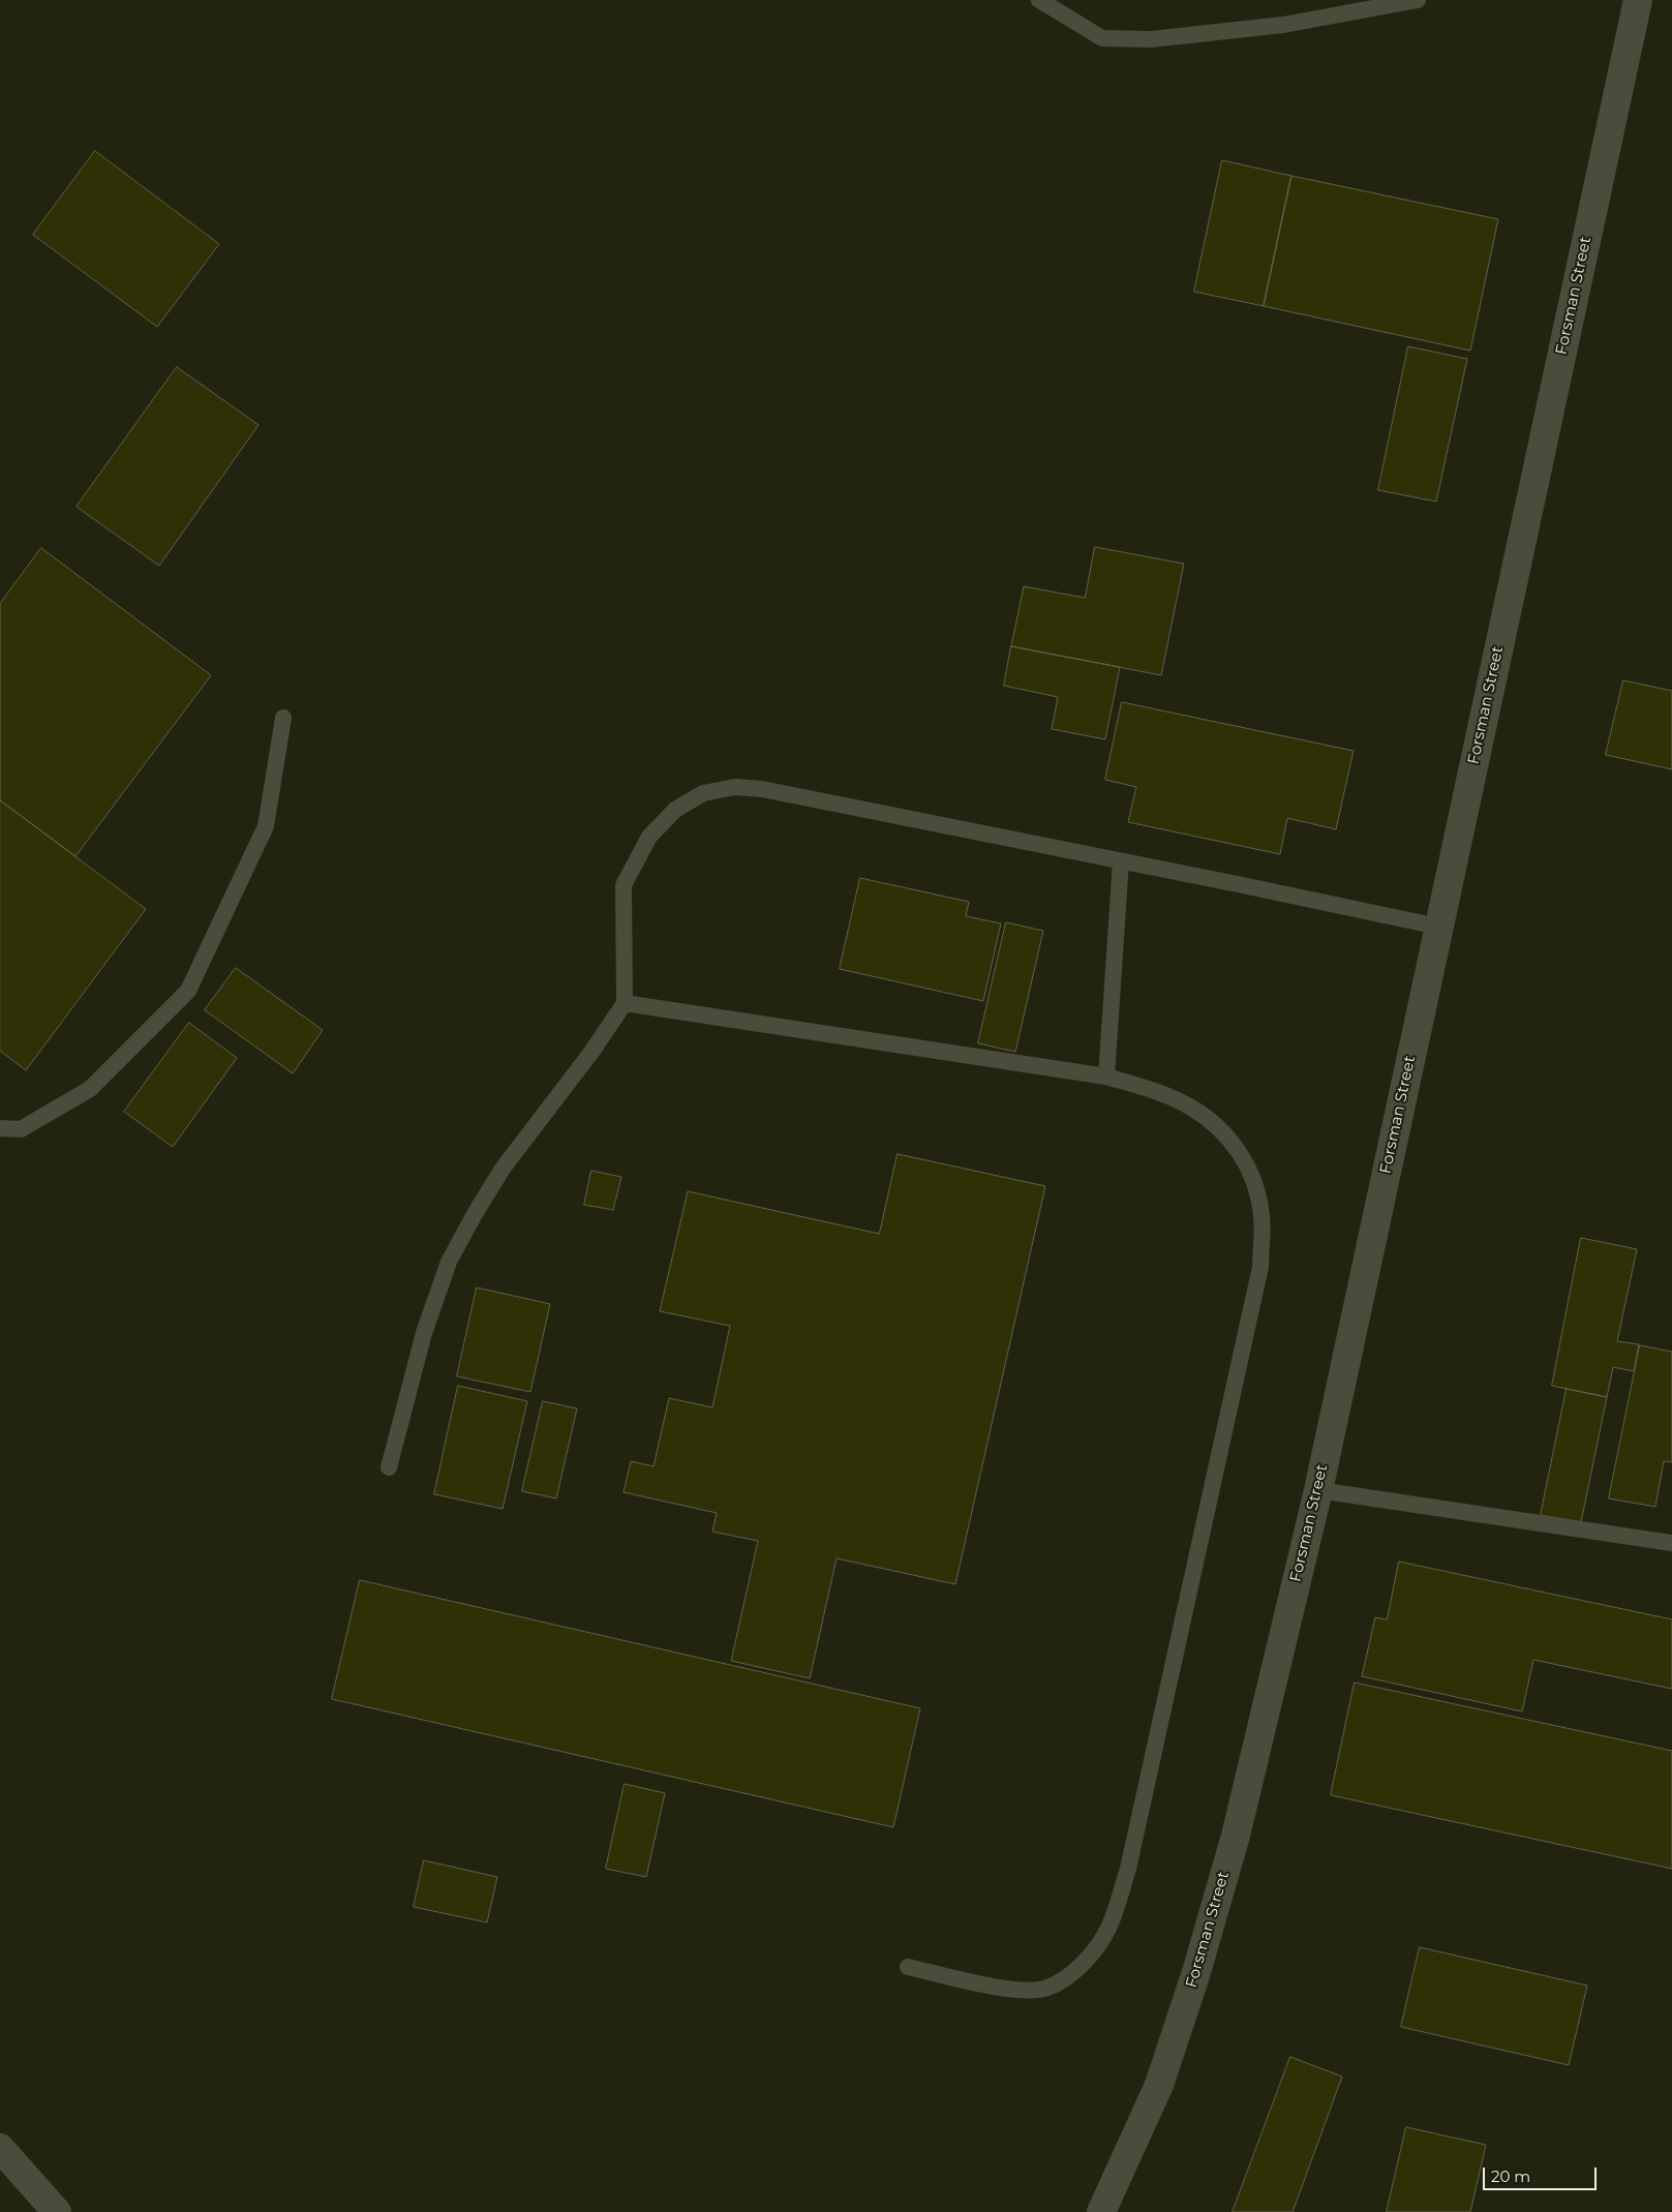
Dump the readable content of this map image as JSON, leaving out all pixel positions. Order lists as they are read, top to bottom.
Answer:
{
  "streets": {
    "street": ["Forsman Street"]
  },
  "scale_bar": "20 m"
}
